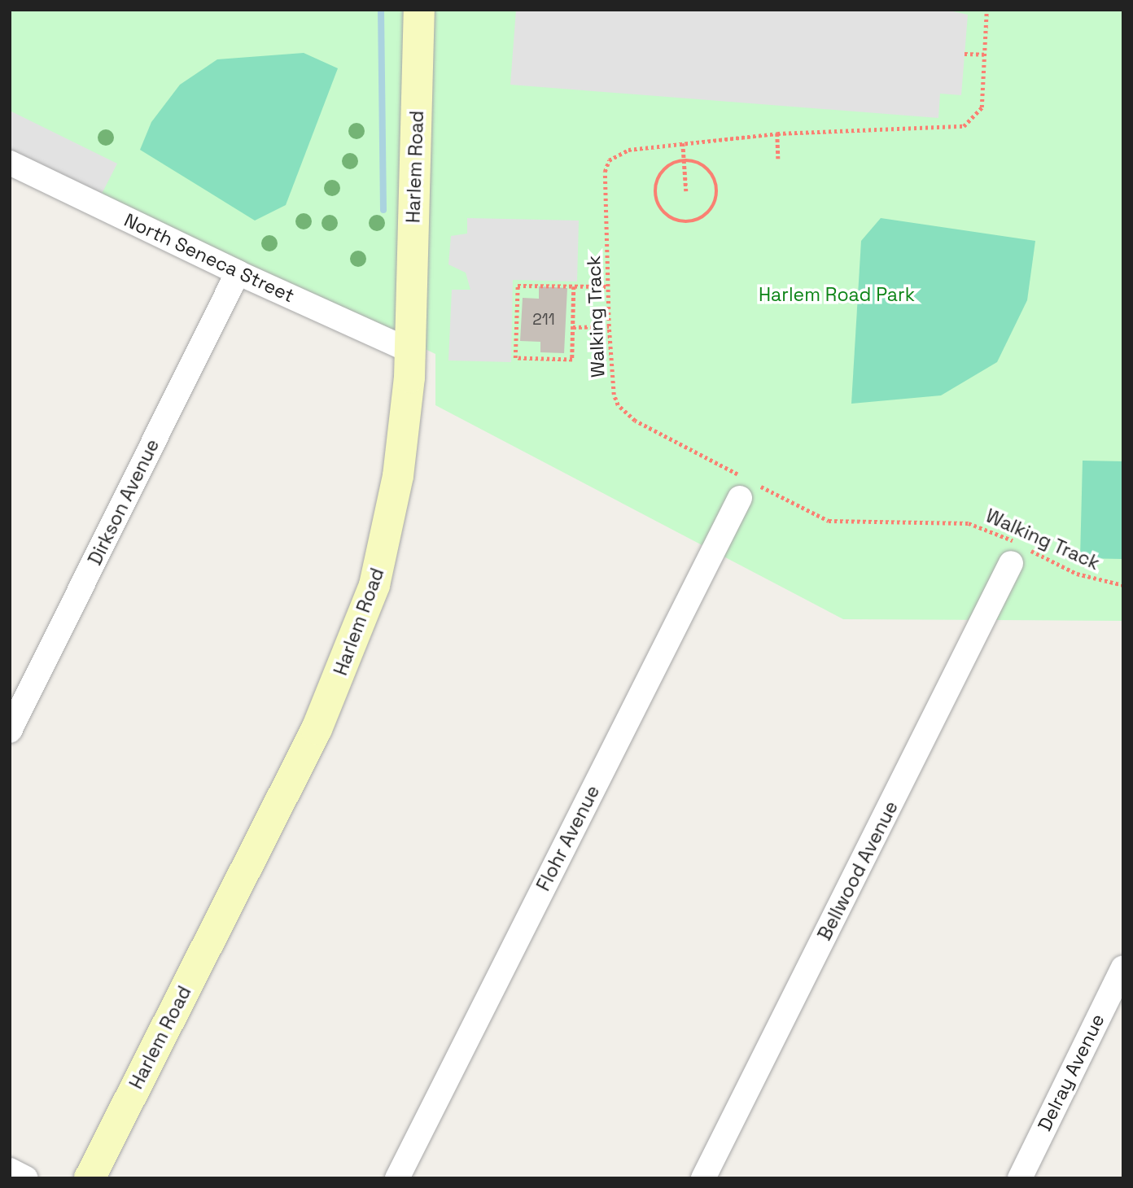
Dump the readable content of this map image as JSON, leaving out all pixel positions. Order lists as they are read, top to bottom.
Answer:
{
  "streets": {
    "main road": ["Harlem Road"],
    "street": [
      "North Seneca Street",
      "Dirkson Avenue",
      "Flohr Avenue",
      "Bellwood Avenue",
      "Delray Avenue"
    ],
    "path": ["Walking Track"]
  },
  "crossings": [
    ["Harlem Road", "North Seneca Street"],
    ["North Seneca Street", "Dirkson Avenue"],
    ["Walking Track", "Flohr Avenue"]
  ],
  "parks": ["Harlem Road Park"],
  "house_numbers": ["211"]
}
